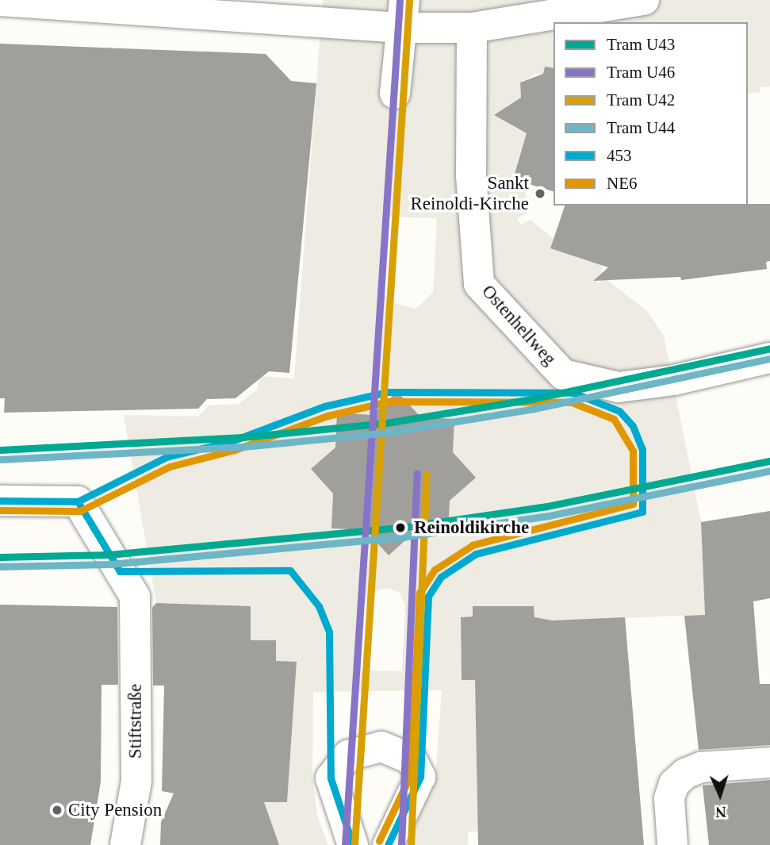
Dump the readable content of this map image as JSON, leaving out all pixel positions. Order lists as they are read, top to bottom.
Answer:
{
  "streets": {
    "street": ["Ostenhellweg", "Stiftstraße"]
  },
  "places": ["Sankt Reinoldi-Kirche", "Reinoldikirche", "City Pension"],
  "lines": [
    "tram line U46",
    "tram line U42",
    "tram line U43",
    "tram line U44",
    "transit line 453",
    "transit line NE6"
  ],
  "legend": [
    "Tram U43",
    "Tram U46",
    "Tram U42",
    "Tram U44",
    "453",
    "NE6"
  ],
  "north": "bottom"
}
